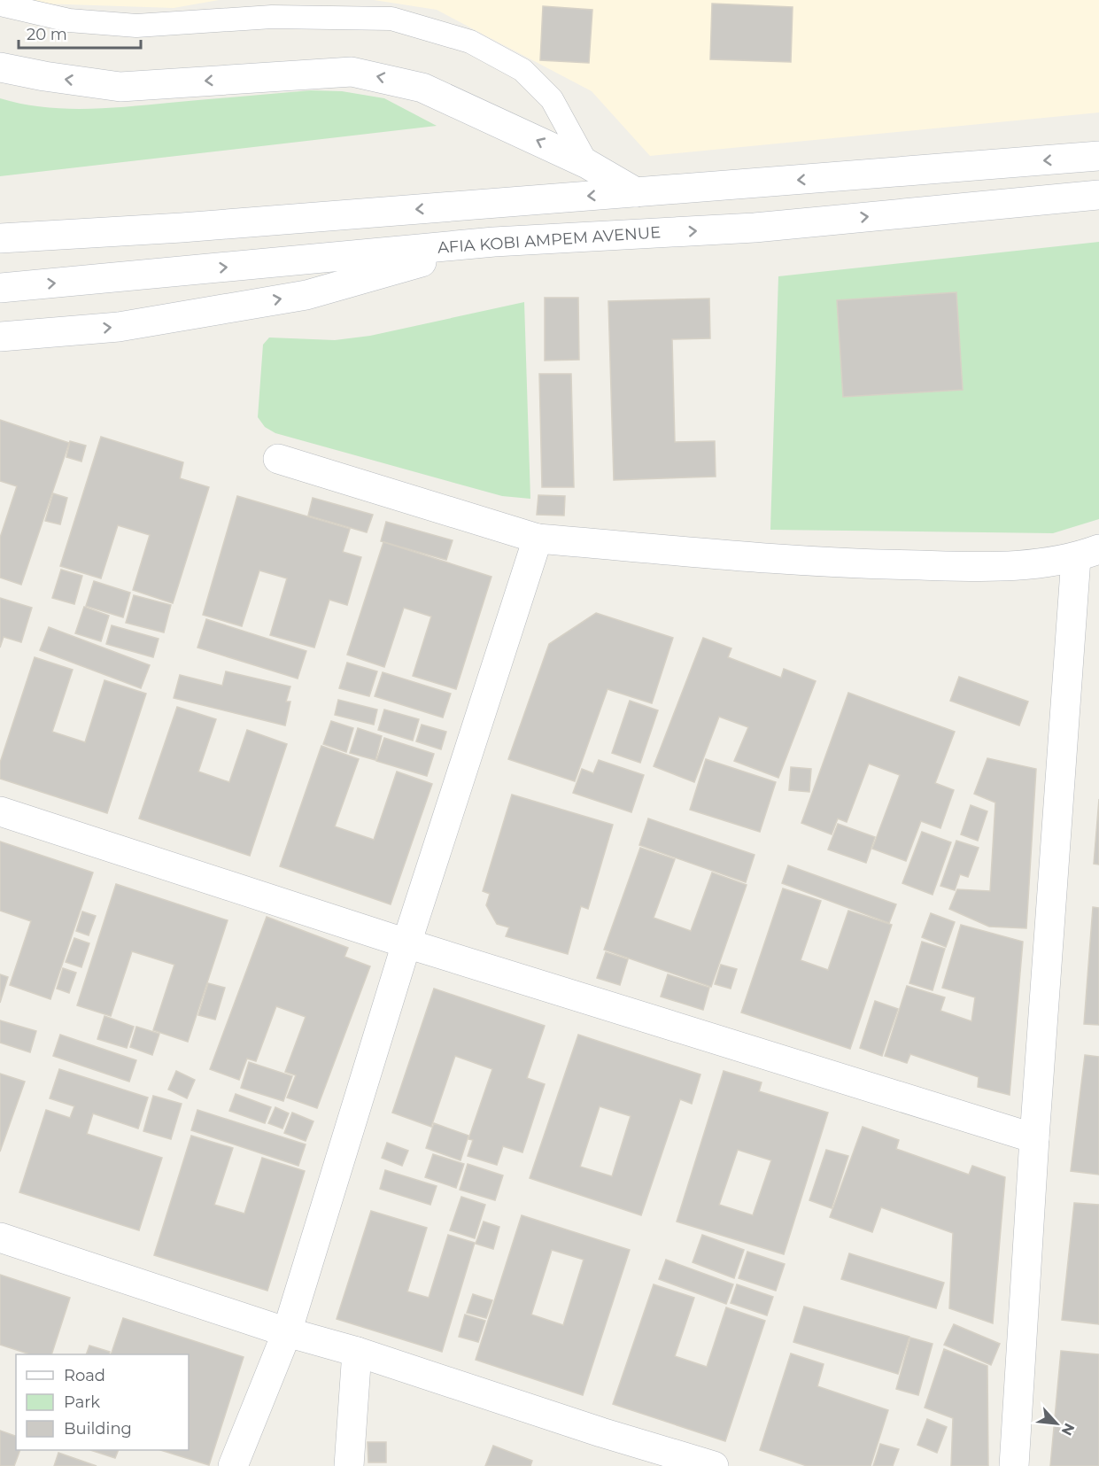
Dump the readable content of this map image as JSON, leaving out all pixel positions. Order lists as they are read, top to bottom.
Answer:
{
  "streets": {
    "street": ["AFIA KOBI AMPEM AVENUE"]
  },
  "legend": ["Road", "Park", "Building"],
  "scale_bar": "20 m",
  "north": "bottom right"
}
